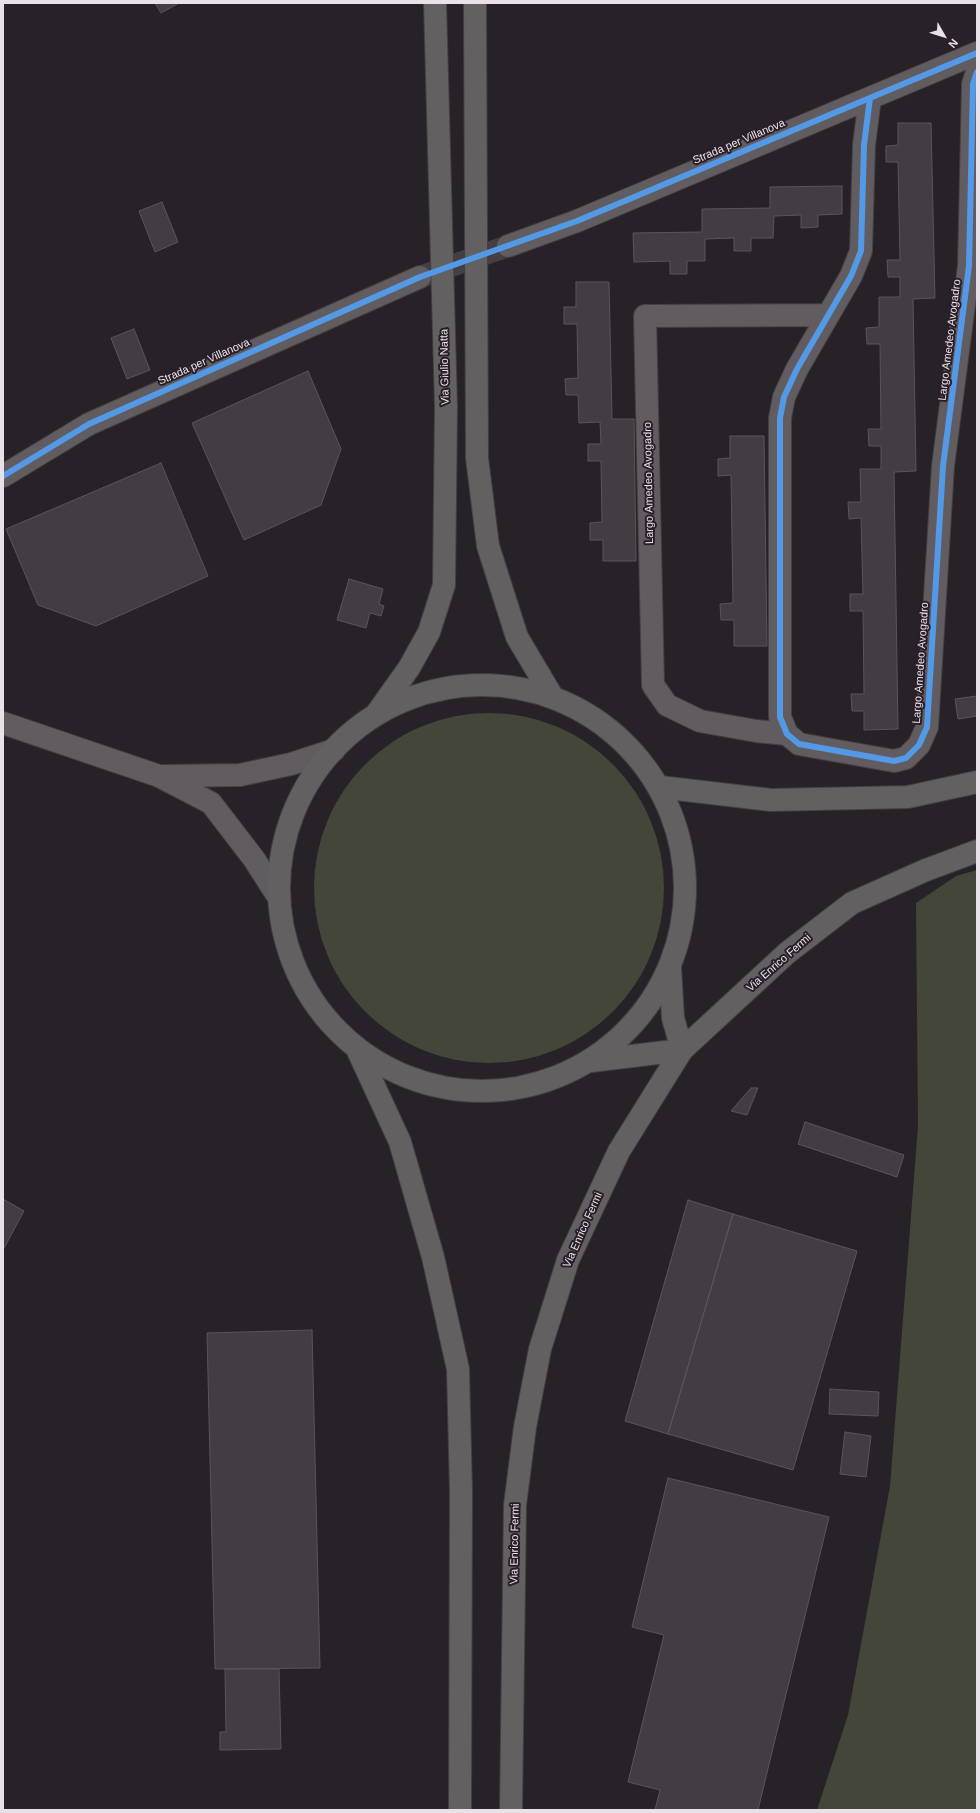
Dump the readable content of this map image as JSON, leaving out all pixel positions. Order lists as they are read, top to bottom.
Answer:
{
  "streets": {
    "main road": ["Via Giulio Natta", "Via Enrico Fermi"],
    "street": ["Strada per Villanova", "Largo Amedeo Avogadro"]
  },
  "north": "bottom right"
}
